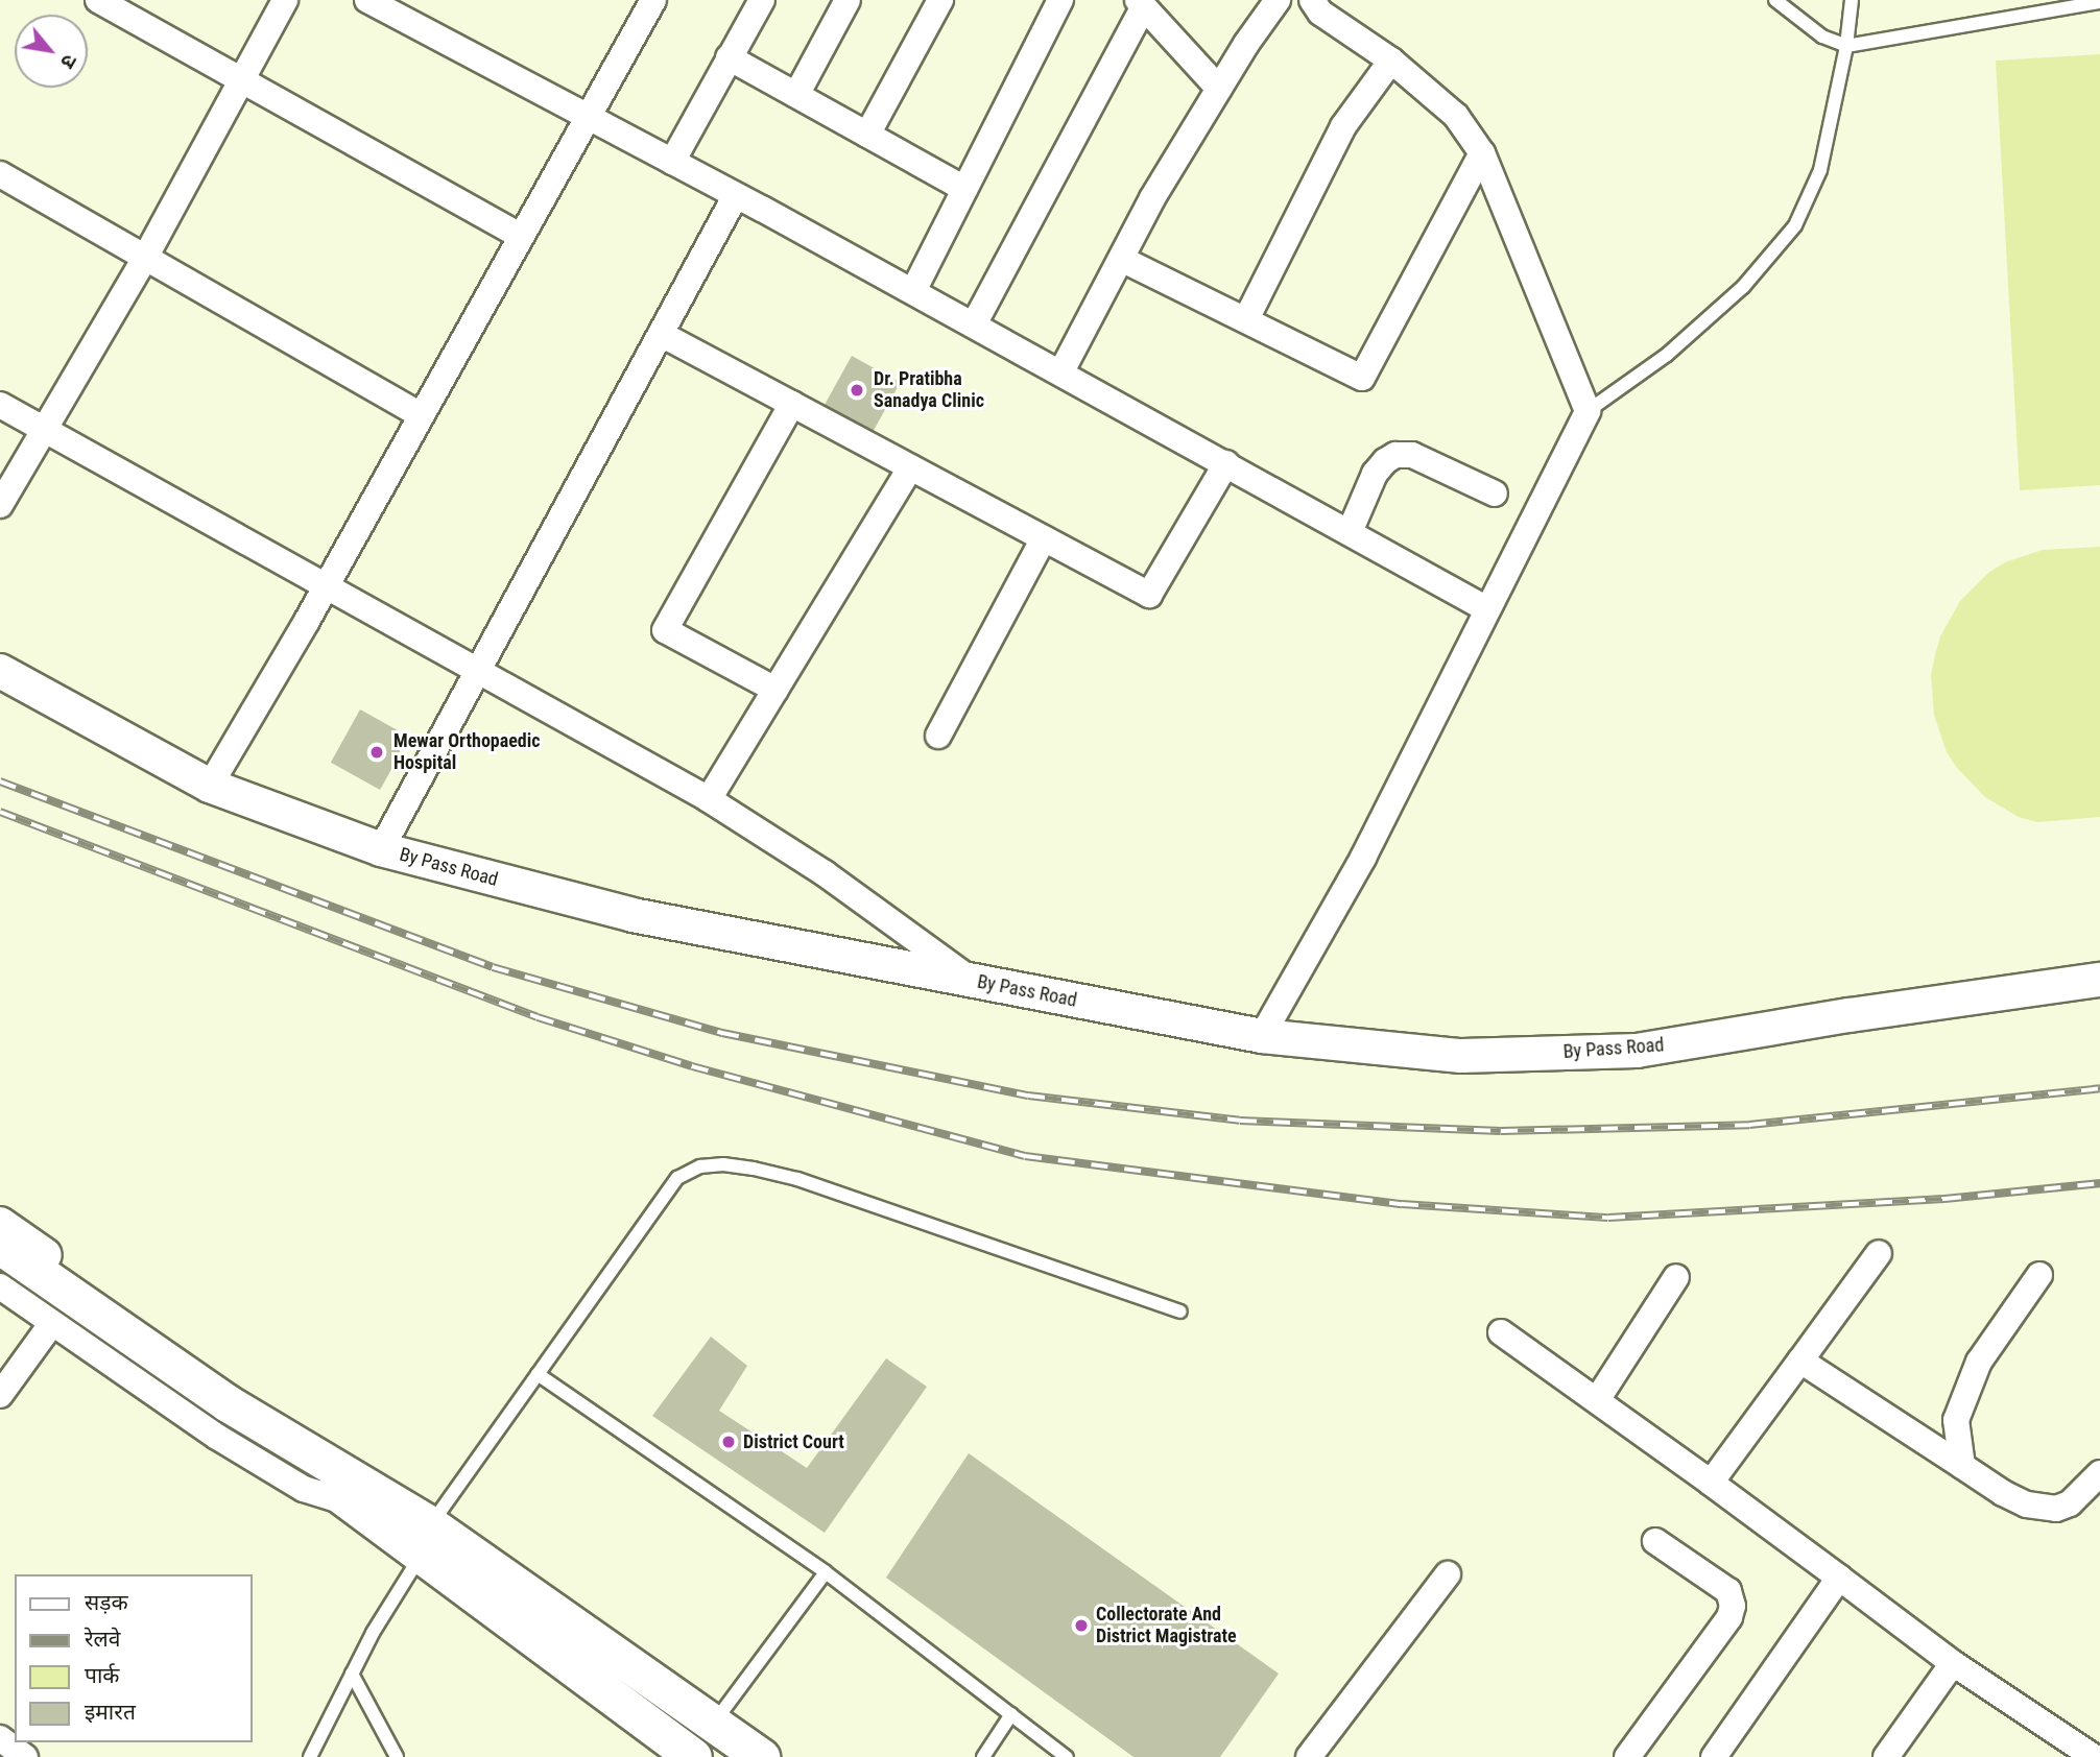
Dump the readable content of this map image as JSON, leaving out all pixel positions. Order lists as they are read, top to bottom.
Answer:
{
  "streets": {
    "street": ["By Pass Road"]
  },
  "places": [
    "Dr. Pratibha Sanadya Clinic",
    "Mewar Orthopaedic Hospital",
    "District Court",
    "Collectorate And District Magistrate"
  ],
  "legend": [
    "सड़क",
    "रेलवे",
    "पार्क",
    "इमारत"
  ],
  "north": "bottom right"
}
